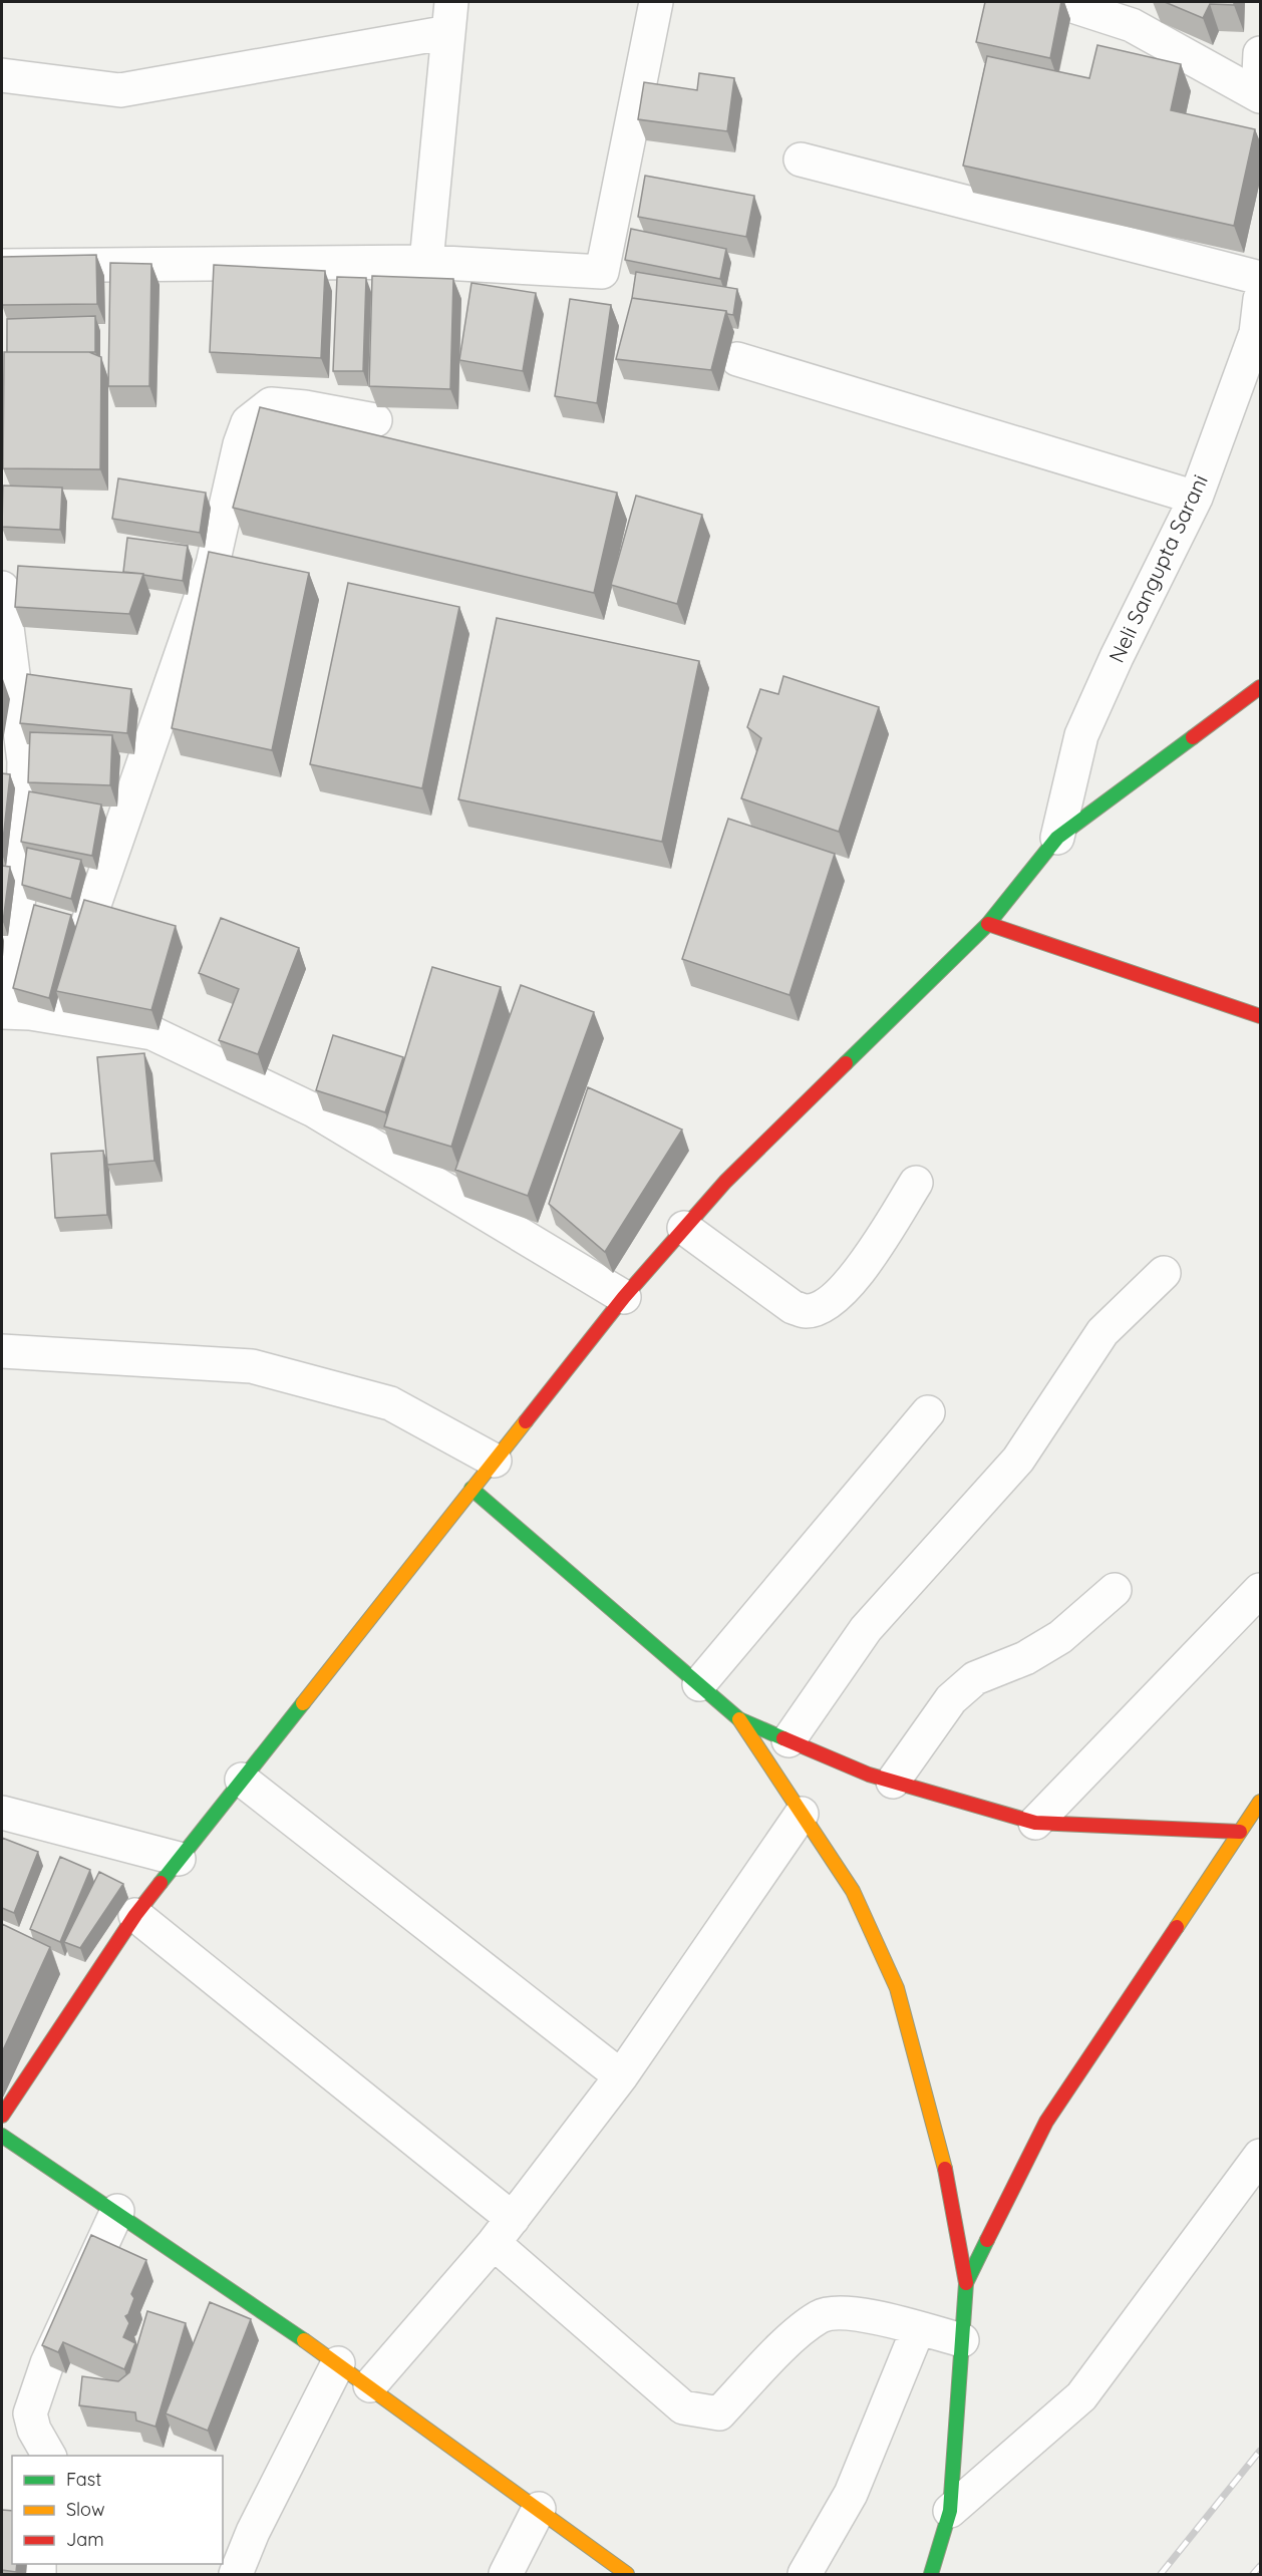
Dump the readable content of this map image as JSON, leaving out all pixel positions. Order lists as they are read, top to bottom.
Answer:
{
  "streets": {
    "street": ["Neli Sangupta Sarani"]
  },
  "legend": ["Fast", "Slow", "Jam"]
}
